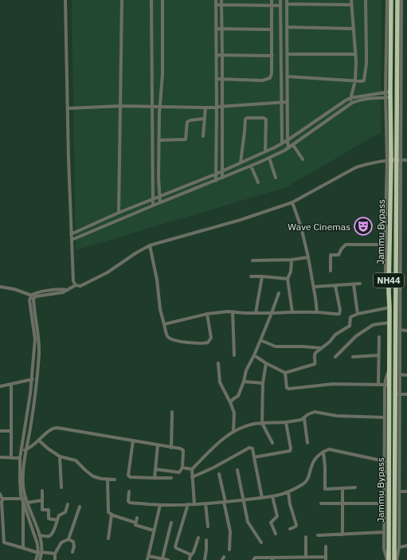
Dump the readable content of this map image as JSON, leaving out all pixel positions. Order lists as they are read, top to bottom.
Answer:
{
  "streets": {
    "highway": ["Jammu Bypass", "NH44"]
  },
  "places": {
    "theatre": ["Wave Cinemas"]
  }
}
